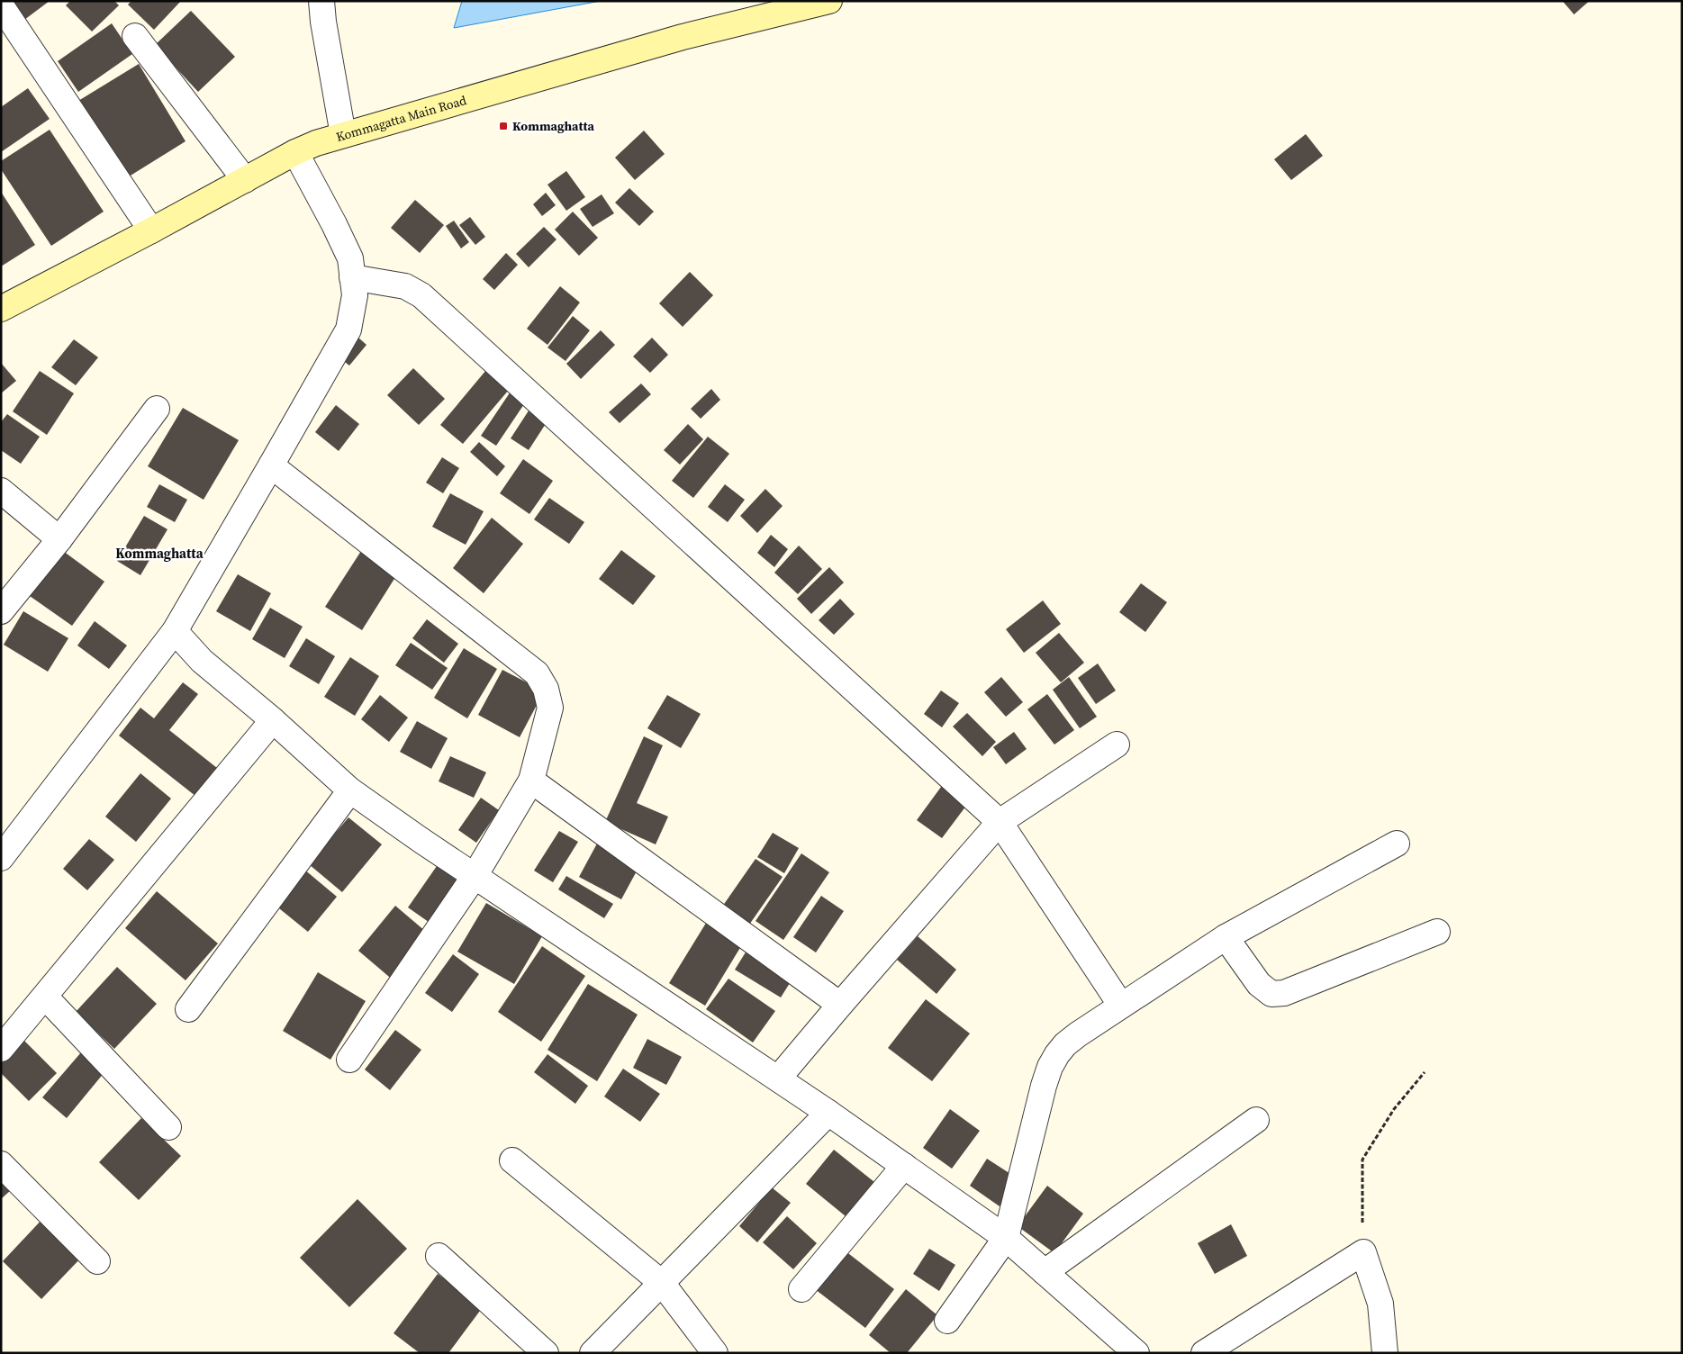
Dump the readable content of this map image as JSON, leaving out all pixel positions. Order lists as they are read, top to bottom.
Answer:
{
  "streets": {
    "main road": ["Kommagatta Main Road"]
  },
  "districts": ["Kommaghatta"],
  "places": {
    "transit": ["Kommaghatta"]
  }
}
